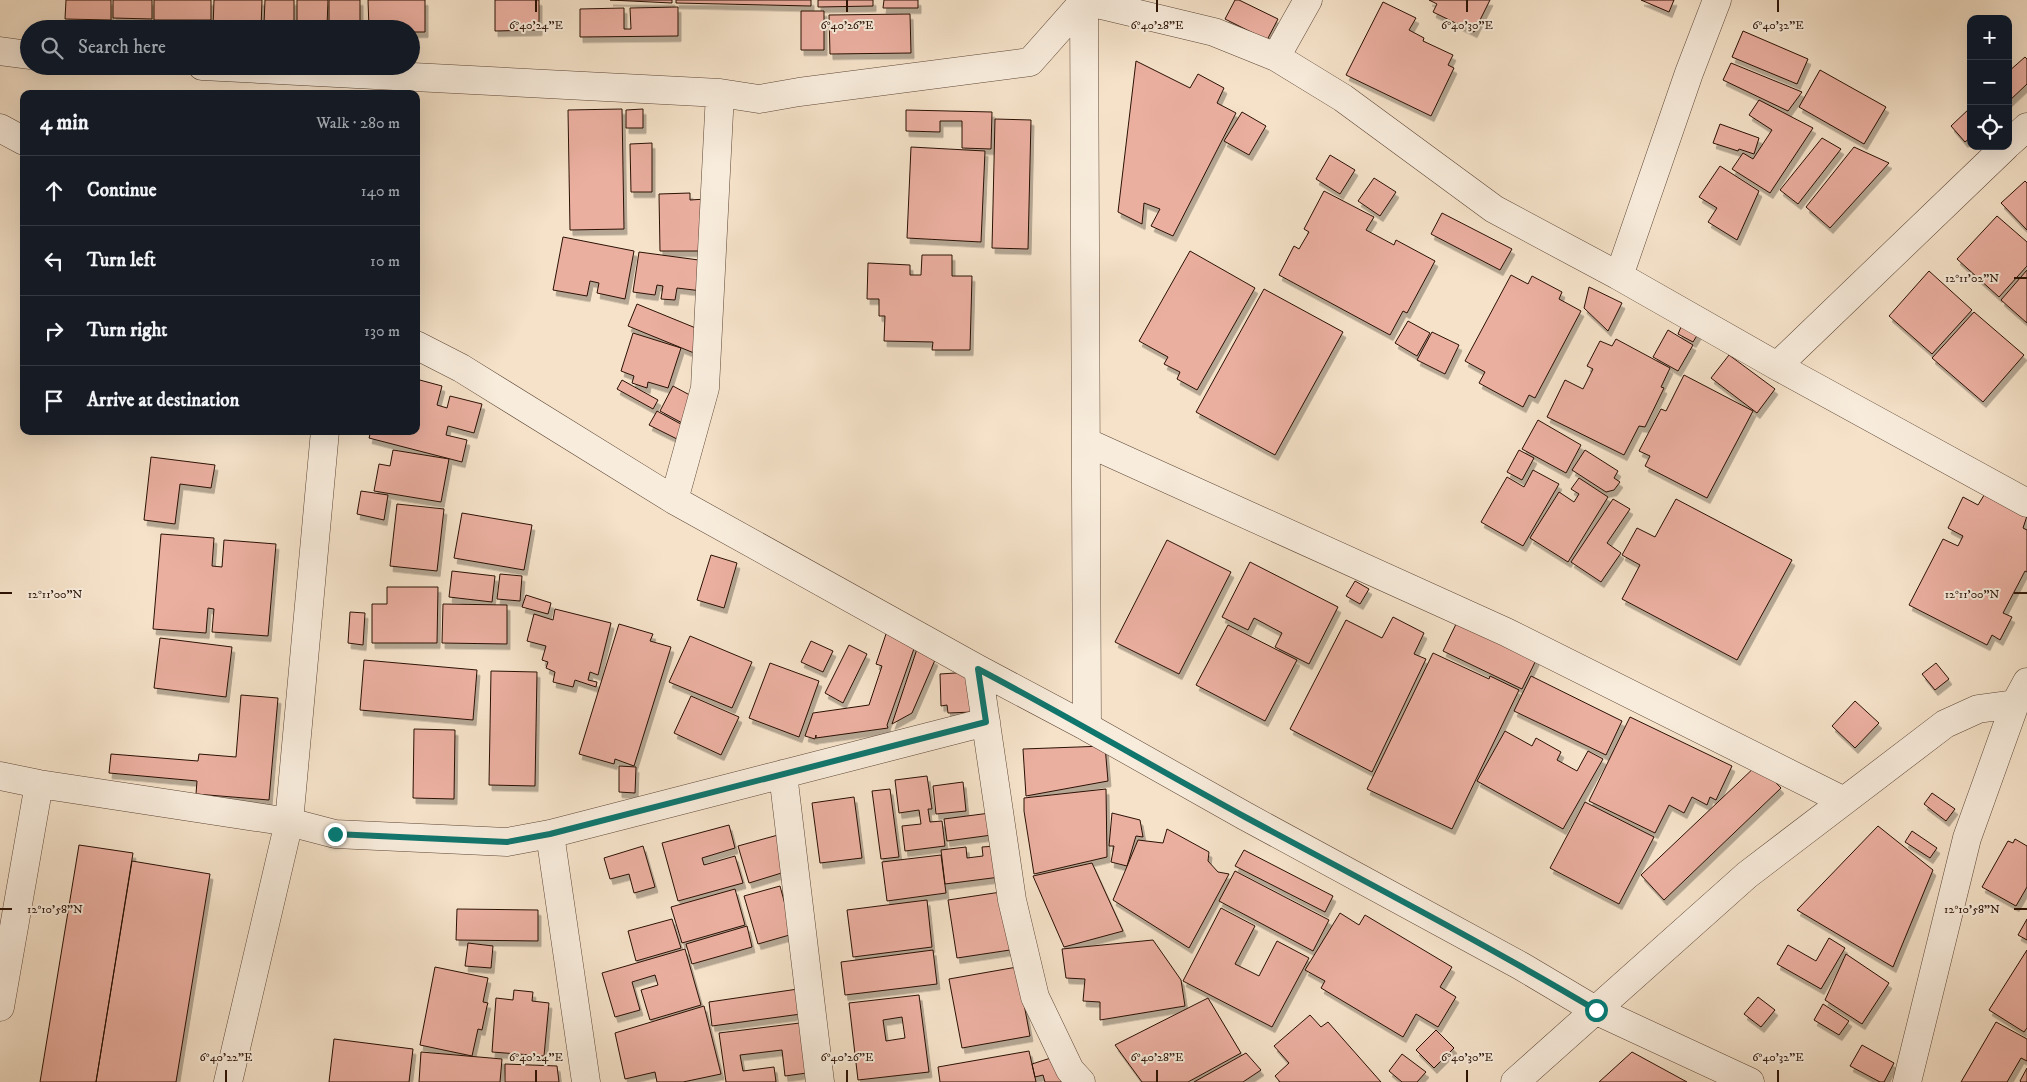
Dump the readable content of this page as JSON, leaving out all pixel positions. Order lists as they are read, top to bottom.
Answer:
{
  "page": {
    "map_buttons": ["+", "−"],
    "search": "Search here",
    "heading": ["4 min", "Walk · 280 m"],
    "list": [
      ["Continue", "140 m"],
      ["Turn left", "10 m"],
      ["Turn right", "130 m"],
      "Arrive at destination"
    ]
  },
  "coordinates": [
    "6°40'24\"E",
    "6°40'26\"E",
    "6°40'28\"E",
    "6°40'30\"E",
    "6°40'32\"E",
    "12°11'02\"N",
    "12°11'00\"N",
    "12°10'58\"N",
    "6°40'22\"E"
  ]
}
